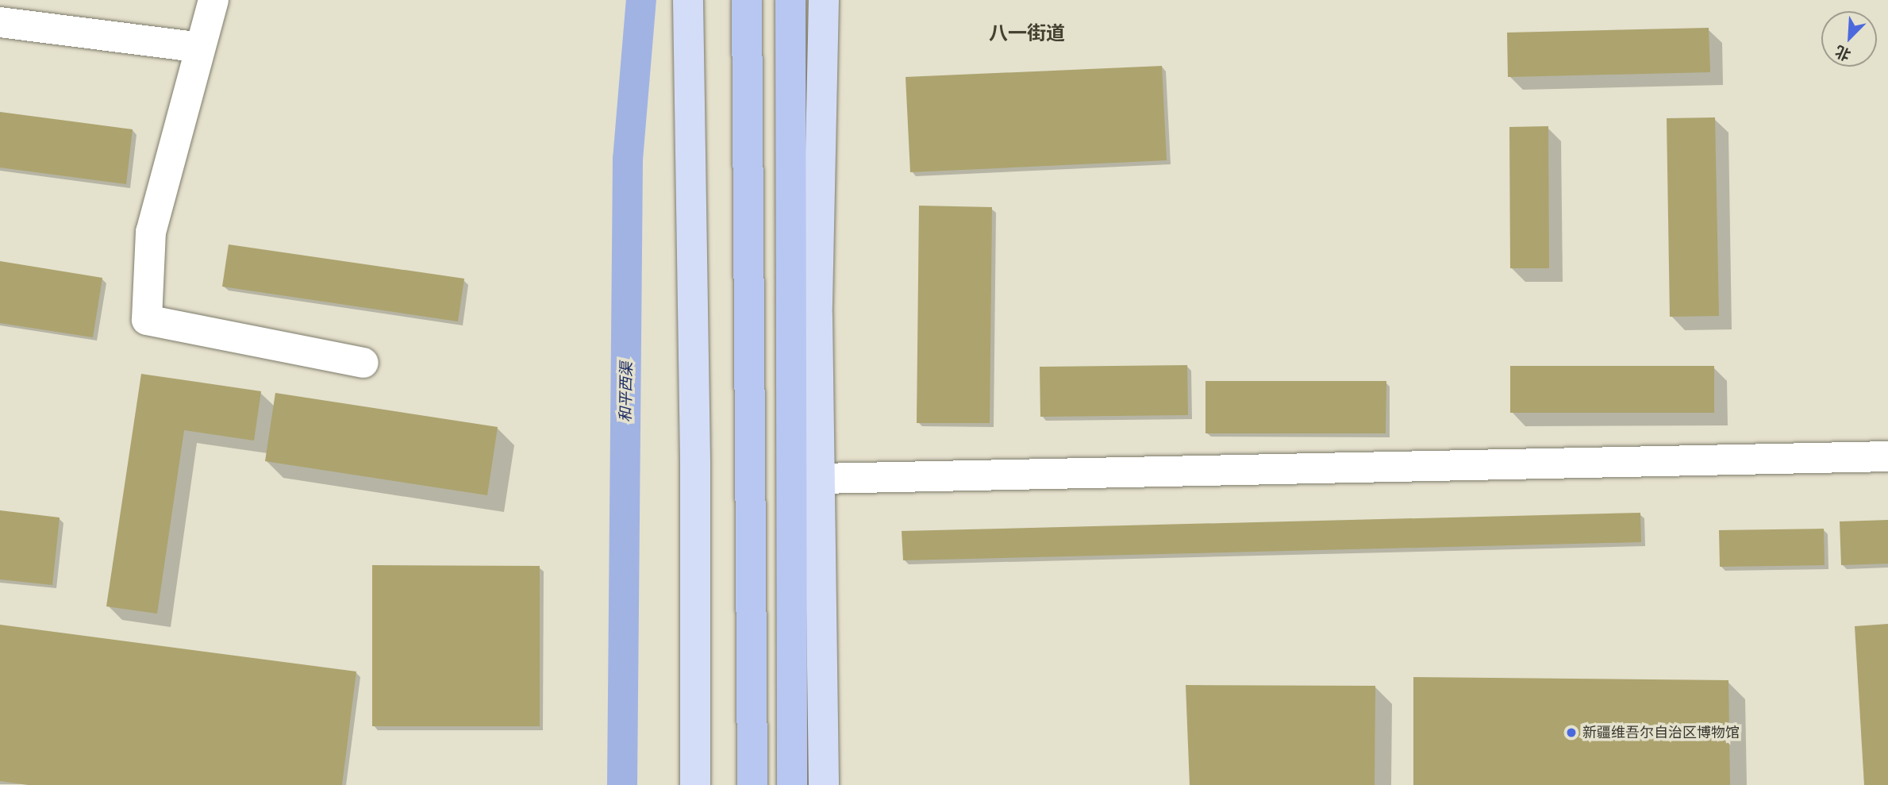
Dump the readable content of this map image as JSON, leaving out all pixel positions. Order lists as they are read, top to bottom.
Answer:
{
  "districts": ["八一街道"],
  "water": ["和平西渠"],
  "places": ["新疆维吾尔自治区博物馆"],
  "north": "bottom left"
}
